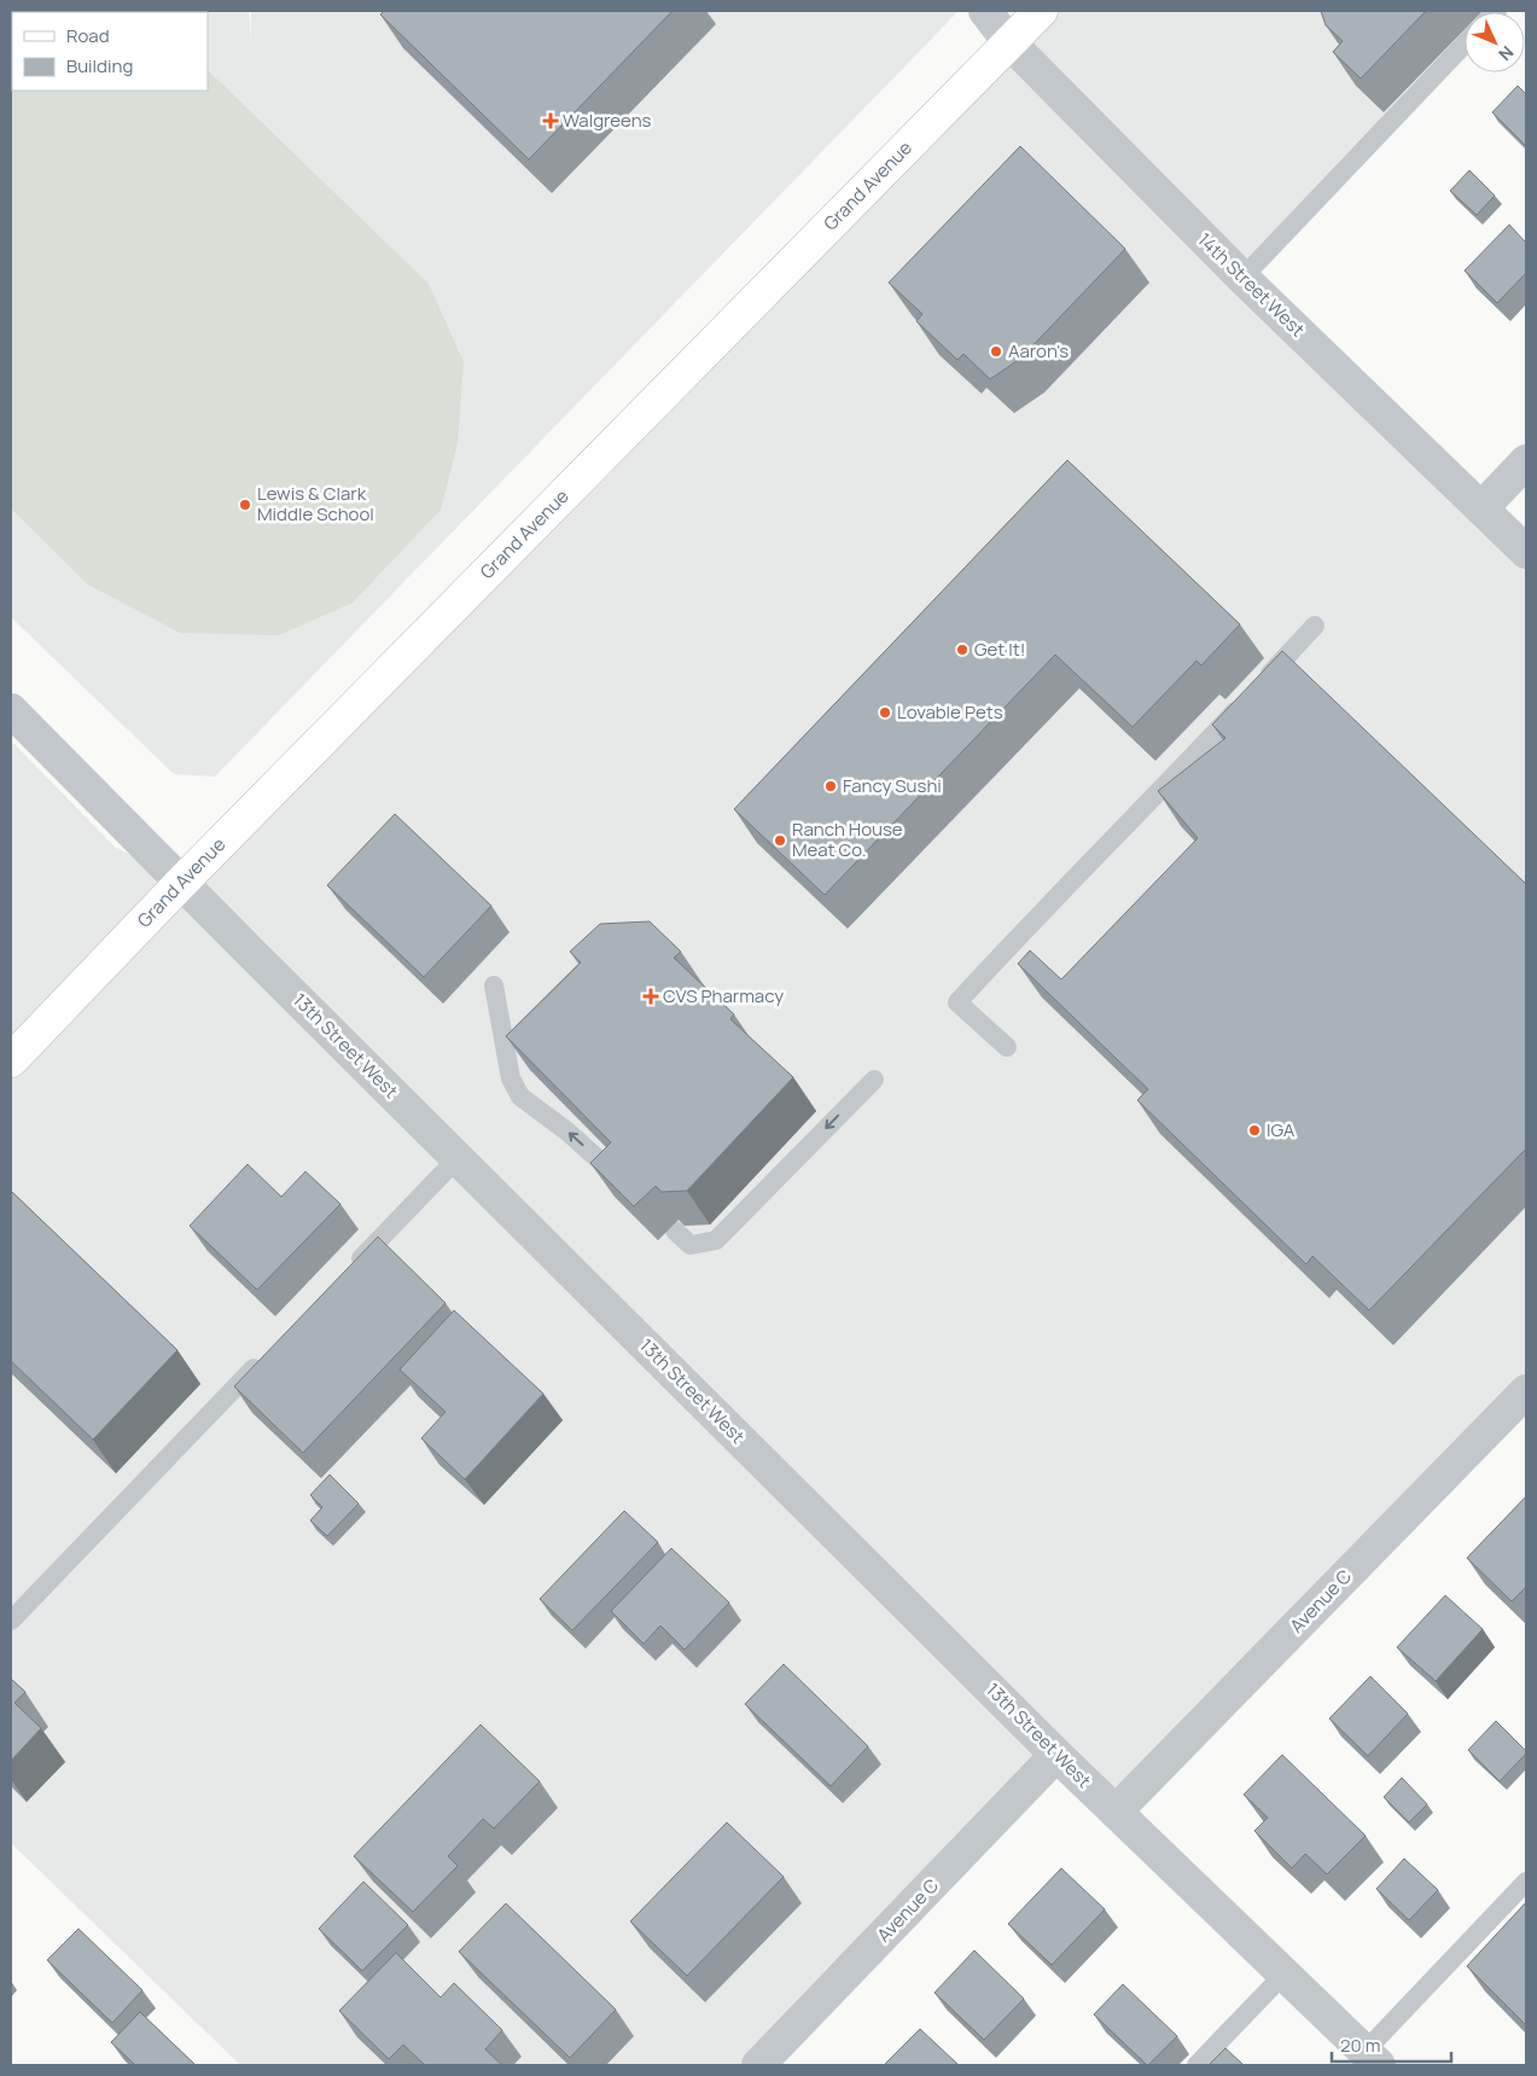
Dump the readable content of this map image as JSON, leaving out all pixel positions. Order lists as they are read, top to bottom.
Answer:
{
  "streets": {
    "main road": ["Grand Avenue"],
    "street": ["14th Street West", "13th Street West", "Avenue C"]
  },
  "crossings": [
    ["Grand Avenue", "14th Street West"],
    ["Grand Avenue", "13th Street West"],
    ["13th Street West", "Avenue C"]
  ],
  "places": {
    "health": ["Walgreens", "CVS Pharmacy"],
    "other": [
      "Aaron's",
      "Lewis & Clark Middle School",
      "Get It!",
      "Lovable Pets",
      "Fancy Sushi",
      "Ranch House Meat Co.",
      "IGA"
    ]
  },
  "legend": ["Road", "Building"],
  "scale_bar": "20 m",
  "north": "bottom right"
}
